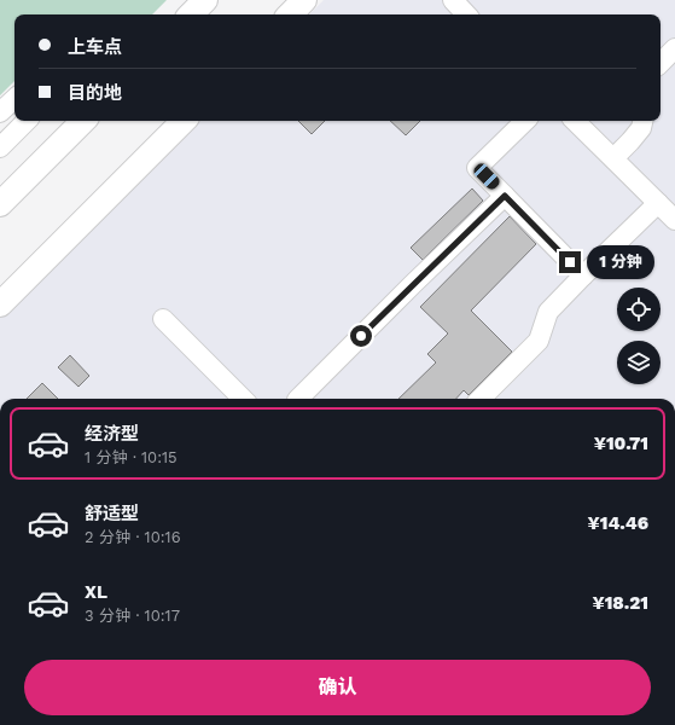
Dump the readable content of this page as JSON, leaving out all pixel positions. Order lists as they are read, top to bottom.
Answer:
{
  "page": {
    "banner": ["上车点", "目的地"],
    "bubble": "1 分钟",
    "list": [
      {
        "name": "经济型",
        "note": "1 分钟 · 10:15",
        "value": "¥10.71"
      },
      {
        "name": "舒适型",
        "note": "2 分钟 · 10:16",
        "value": "¥14.46"
      },
      {
        "name": "XL",
        "note": "3 分钟 · 10:17",
        "value": "¥18.21"
      }
    ],
    "buttons": "确认"
  }
}
